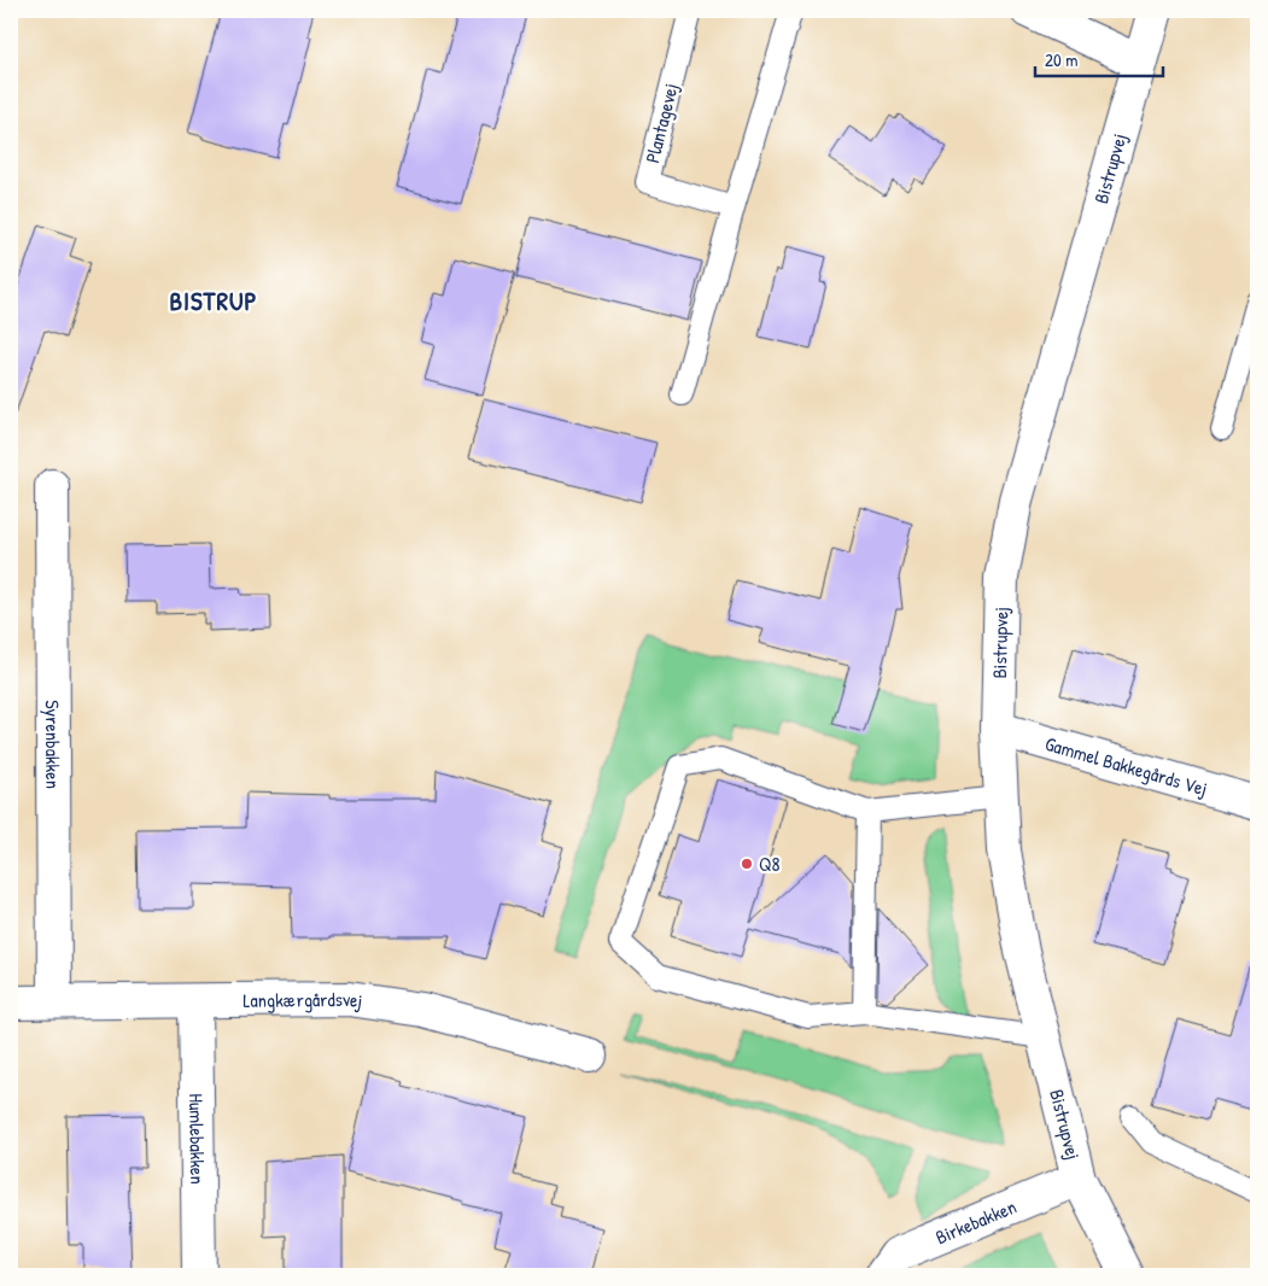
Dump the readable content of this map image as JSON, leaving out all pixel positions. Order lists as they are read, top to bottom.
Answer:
{
  "streets": {
    "street": [
      "Bistrupvej",
      "Syrenbakken",
      "Gammel Bakkegårds Vej",
      "Langkærgårdsvej",
      "Humlebakken",
      "Birkebakken"
    ],
    "lane": ["Plantagevej"]
  },
  "crossings": [
    ["Bistrupvej", "Gammel Bakkegårds Vej"],
    ["Bistrupvej", "Birkebakken"],
    ["Syrenbakken", "Langkærgårdsvej"],
    ["Langkærgårdsvej", "Humlebakken"]
  ],
  "districts": ["BISTRUP"],
  "places": ["Q8"],
  "scale_bar": "20 m"
}
